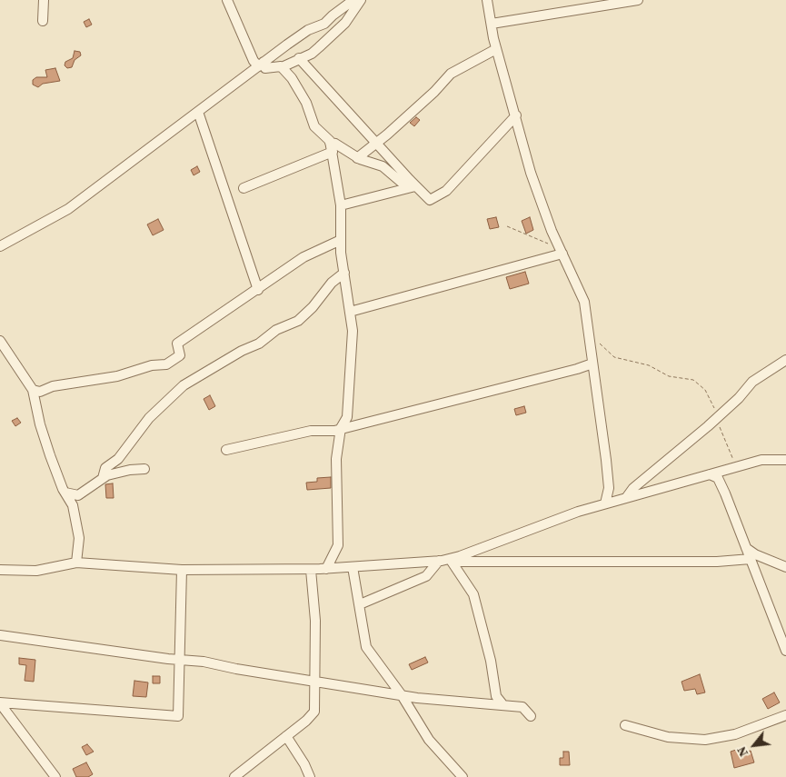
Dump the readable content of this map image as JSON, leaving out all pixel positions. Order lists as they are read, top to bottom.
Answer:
{
  "north": "bottom left"
}
